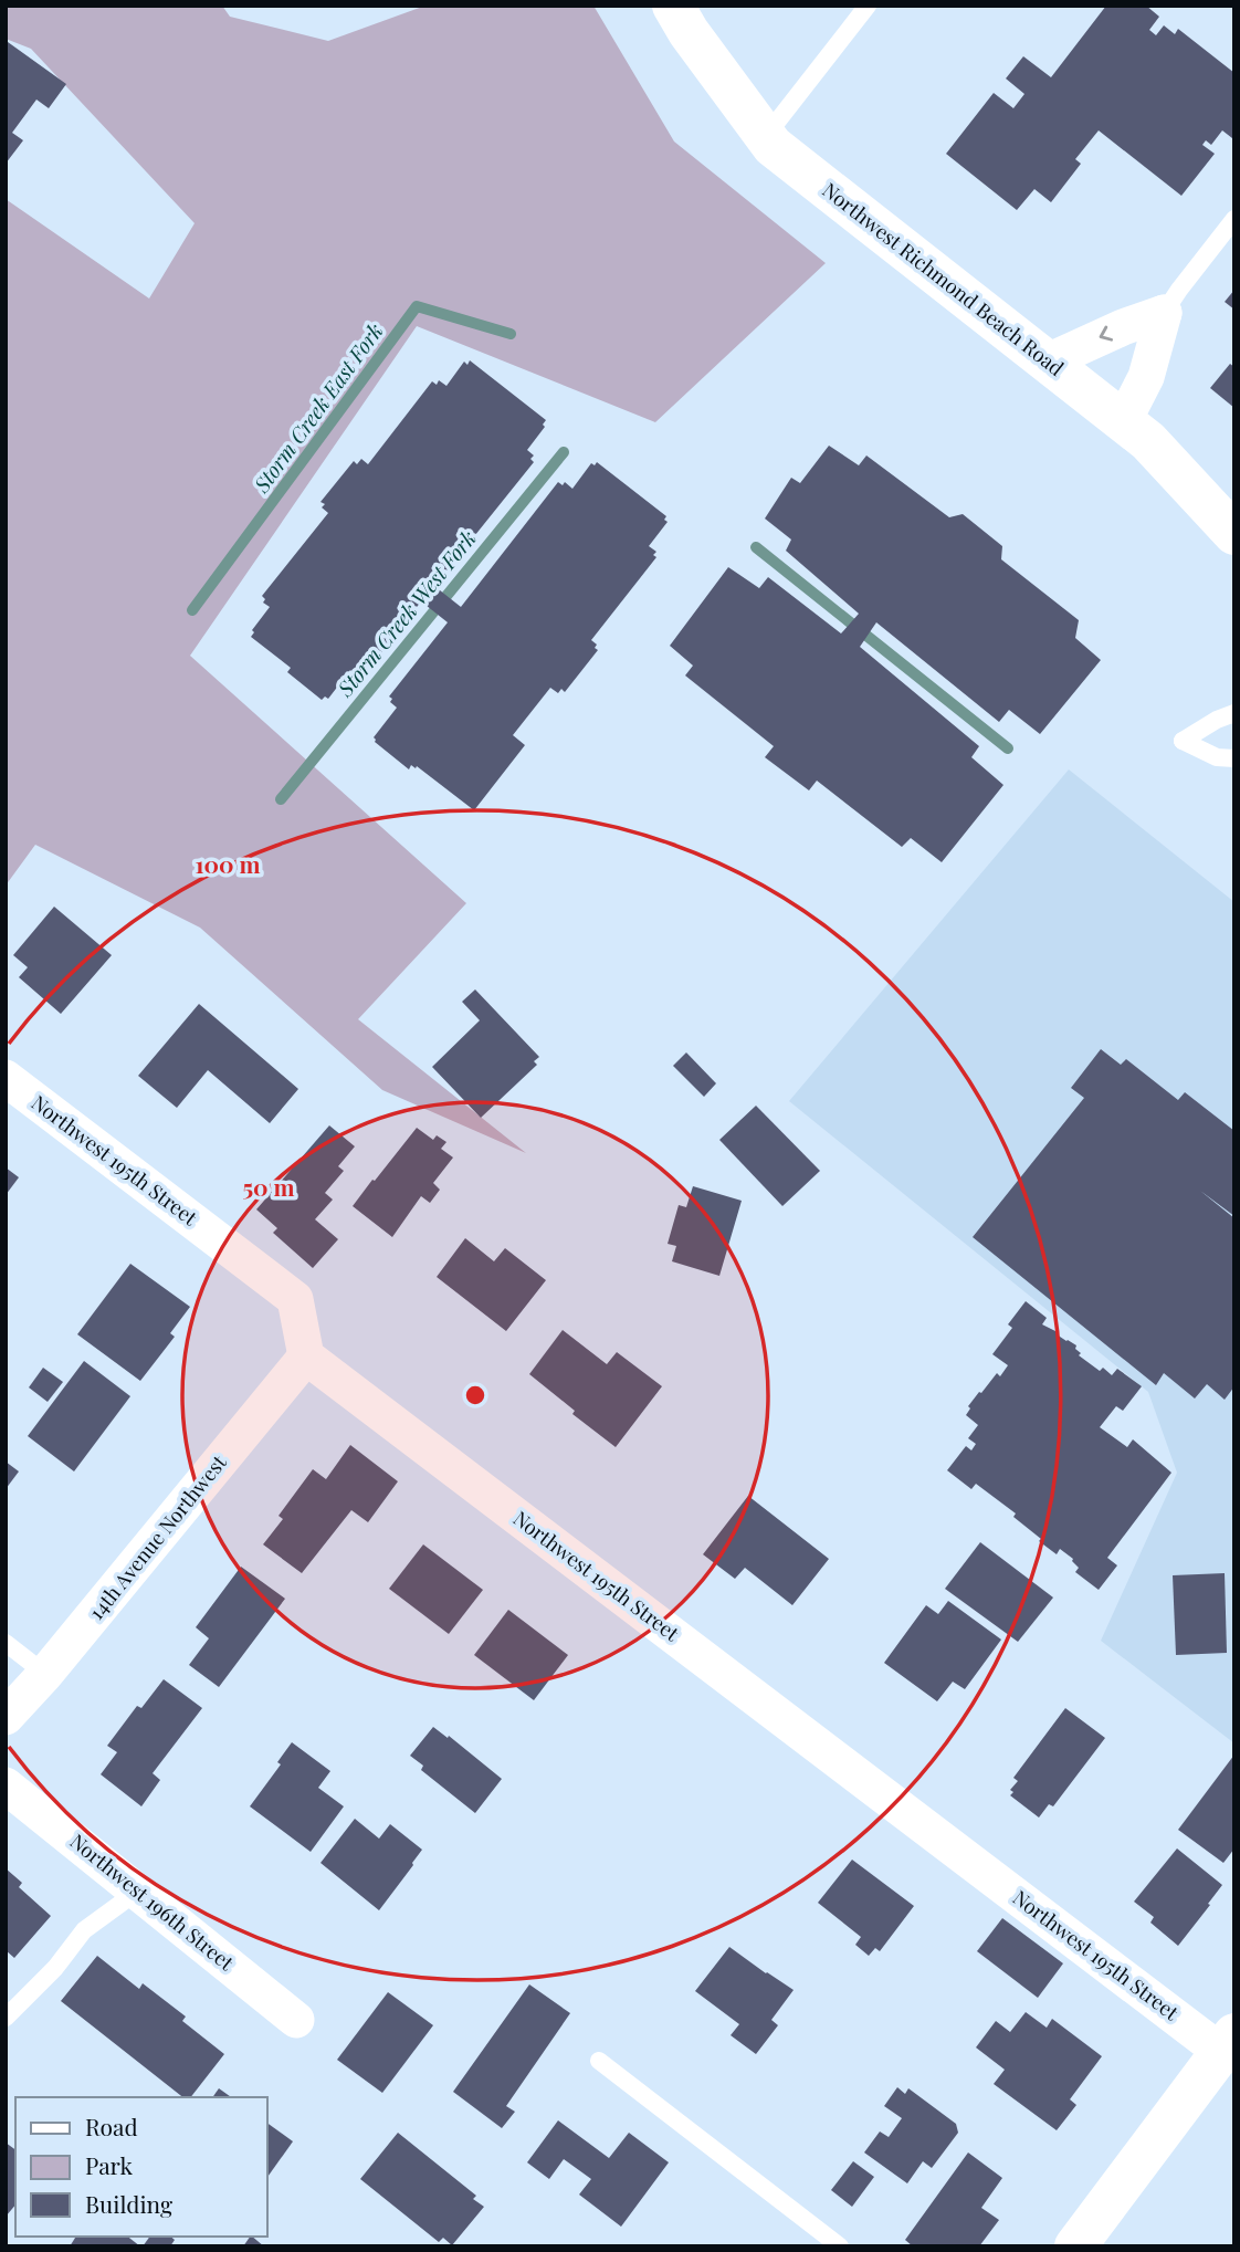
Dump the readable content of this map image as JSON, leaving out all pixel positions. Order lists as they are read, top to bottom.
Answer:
{
  "streets": {
    "main road": ["Northwest Richmond Beach Road"],
    "street": ["Northwest 195th Street", "14th Avenue Northwest", "Northwest 196th Street"]
  },
  "crossings": [
    ["Northwest 195th Street", "14th Avenue Northwest"]
  ],
  "water": ["Storm Creek East Fork", "Storm Creek West Fork"],
  "legend": ["Road", "Park", "Building"],
  "rings": ["100 m", "50 m"]
}
